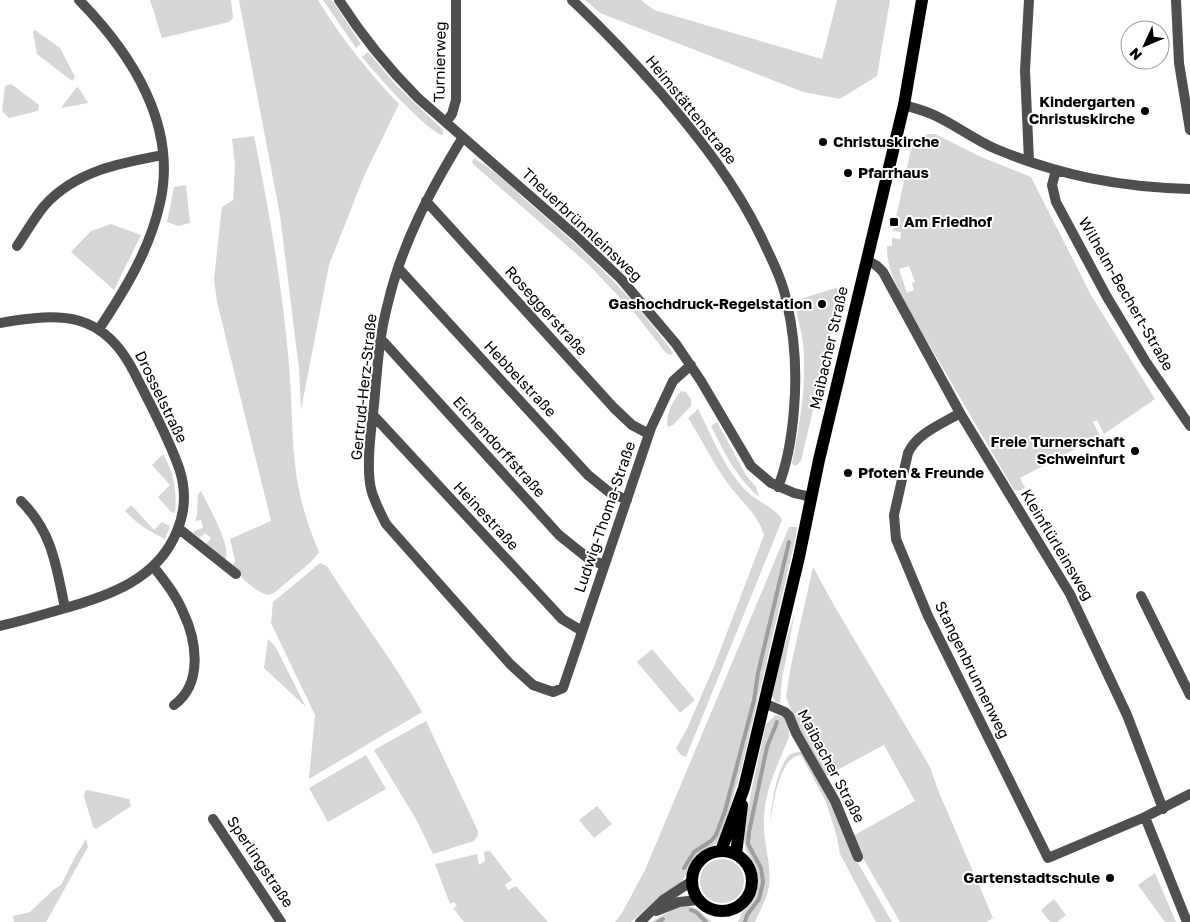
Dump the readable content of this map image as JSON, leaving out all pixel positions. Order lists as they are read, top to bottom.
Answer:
{
  "streets": {
    "main road": ["Maibacher Straße"],
    "street": [
      "Turnierweg",
      "Heimstättenstraße",
      "Theuerbrünnleinsweg",
      "Wilhelm-Bechert-Straße",
      "Roseggerstraße",
      "Hebbelstraße",
      "Gertrud-Herz-Straße",
      "Drosselstraße",
      "Eichendorffstraße",
      "Heinestraße",
      "Ludwig-Thoma-Straße",
      "Kleinflürleinsweg",
      "Stangenbrunnenweg",
      "Sperlingstraße"
    ]
  },
  "crossings": [
    ["Turnierweg", "Theuerbrünnleinsweg"],
    ["Heimstättenstraße", "Theuerbrünnleinsweg"],
    ["Theuerbrünnleinsweg", "Maibacher Straße"],
    ["Theuerbrünnleinsweg", "Gertrud-Herz-Straße"],
    ["Theuerbrünnleinsweg", "Ludwig-Thoma-Straße"],
    ["Roseggerstraße", "Gertrud-Herz-Straße"],
    ["Roseggerstraße", "Ludwig-Thoma-Straße"],
    ["Maibacher Straße", "Kleinflürleinsweg"],
    ["Hebbelstraße", "Gertrud-Herz-Straße"],
    ["Hebbelstraße", "Ludwig-Thoma-Straße"],
    ["Gertrud-Herz-Straße", "Eichendorffstraße"],
    ["Gertrud-Herz-Straße", "Heinestraße"],
    ["Gertrud-Herz-Straße", "Ludwig-Thoma-Straße"],
    ["Eichendorffstraße", "Ludwig-Thoma-Straße"],
    ["Heinestraße", "Ludwig-Thoma-Straße"],
    ["Kleinflürleinsweg", "Stangenbrunnenweg"]
  ],
  "places": {
    "other": [
      "Kindergarten Christuskirche",
      "Christuskirche",
      "Pfarrhaus",
      "Gashochdruck-Regelstation",
      "Freie Turnerschaft Schweinfurt",
      "Pfoten & Freunde",
      "Gartenstadtschule"
    ],
    "transit": ["Am Friedhof"]
  },
  "north": "bottom left"
}
